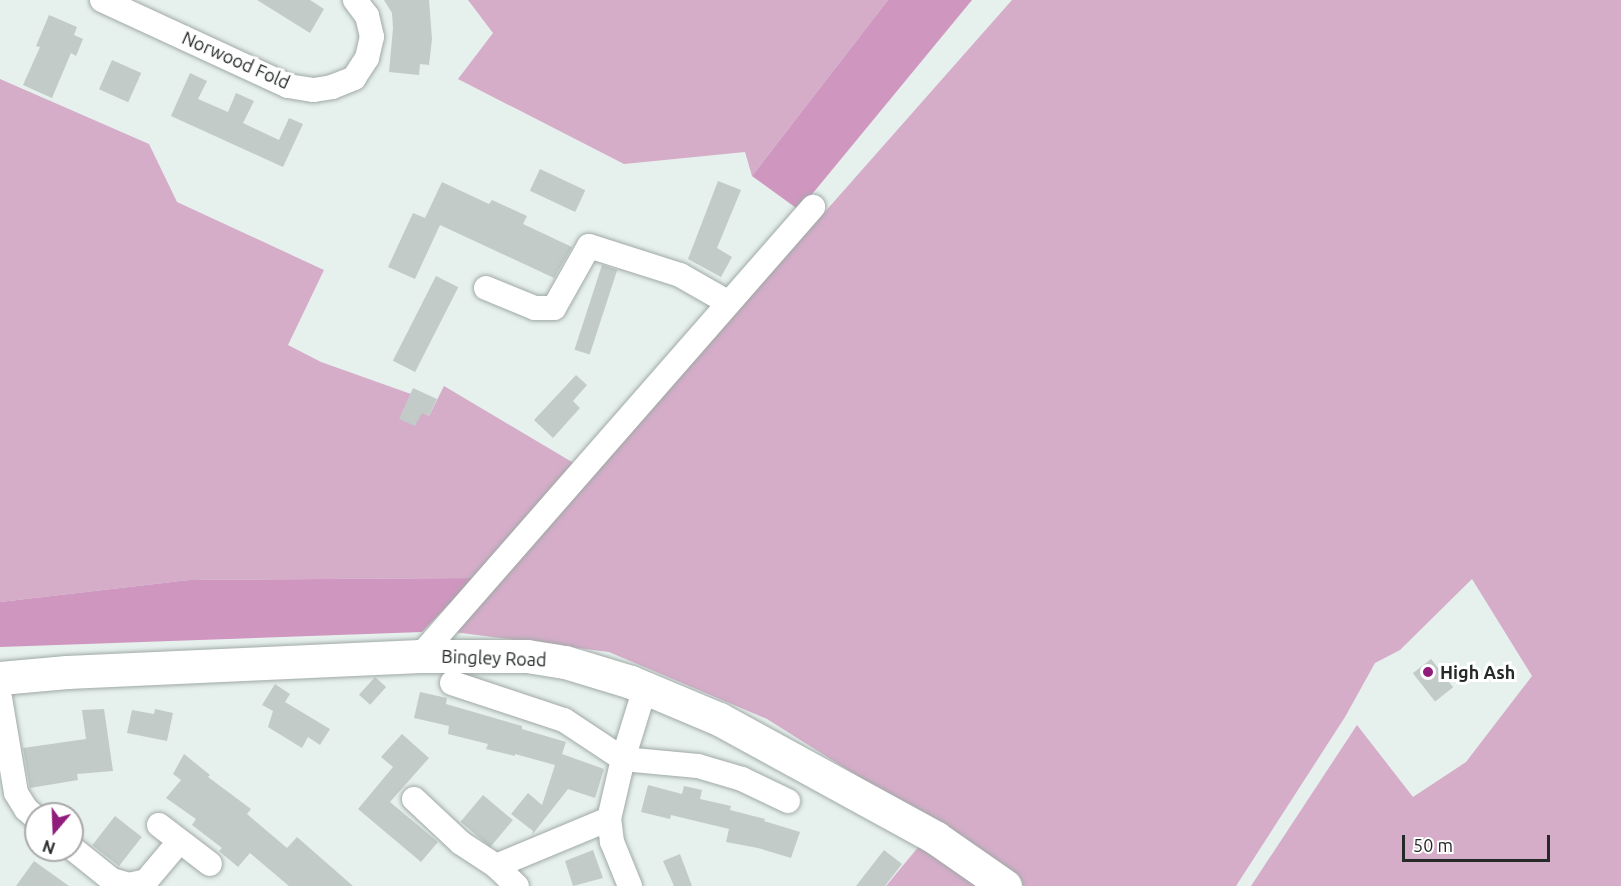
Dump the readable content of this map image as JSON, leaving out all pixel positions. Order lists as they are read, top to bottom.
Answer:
{
  "streets": {
    "street": ["Norwood Fold", "Bingley Road"]
  },
  "places": ["High Ash"],
  "scale_bar": "50 m",
  "north": "bottom"
}
